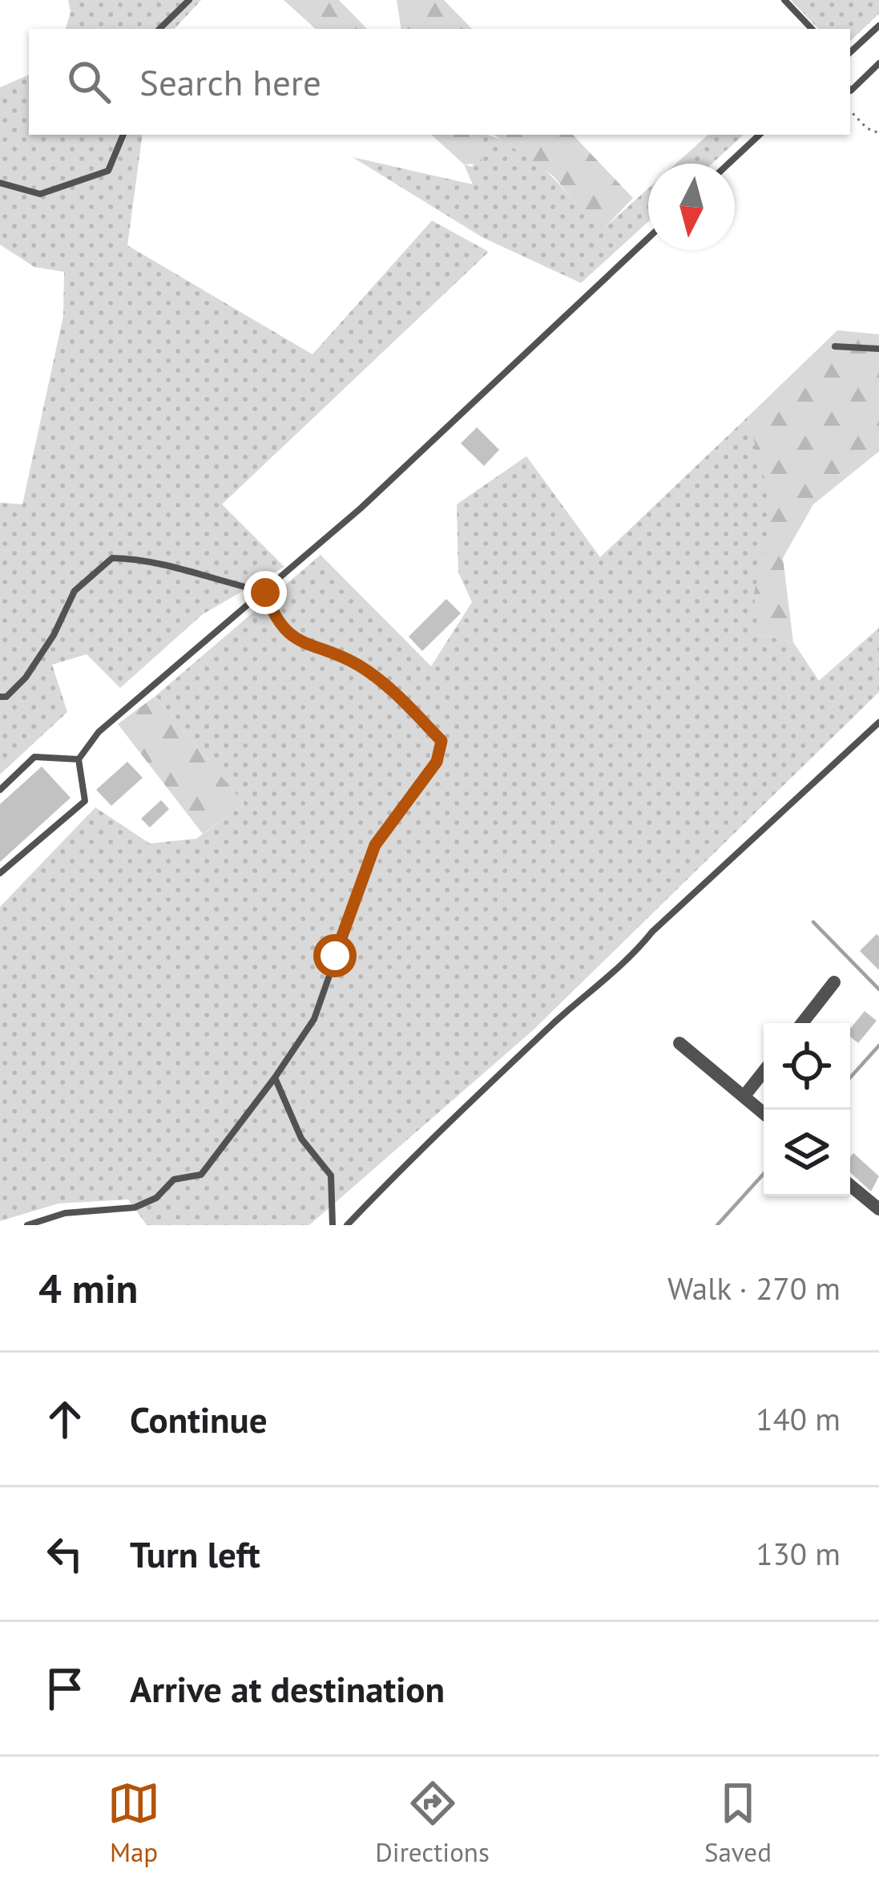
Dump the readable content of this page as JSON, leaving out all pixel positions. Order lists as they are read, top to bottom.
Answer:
{
  "north": "bottom",
  "page": {
    "search": "Search here",
    "heading": ["4 min", "Walk · 270 m"],
    "list": [
      ["Continue", "140 m"],
      ["Turn left", "130 m"],
      "Arrive at destination"
    ],
    "nav": ["Map", "Directions", "Saved"]
  }
}
